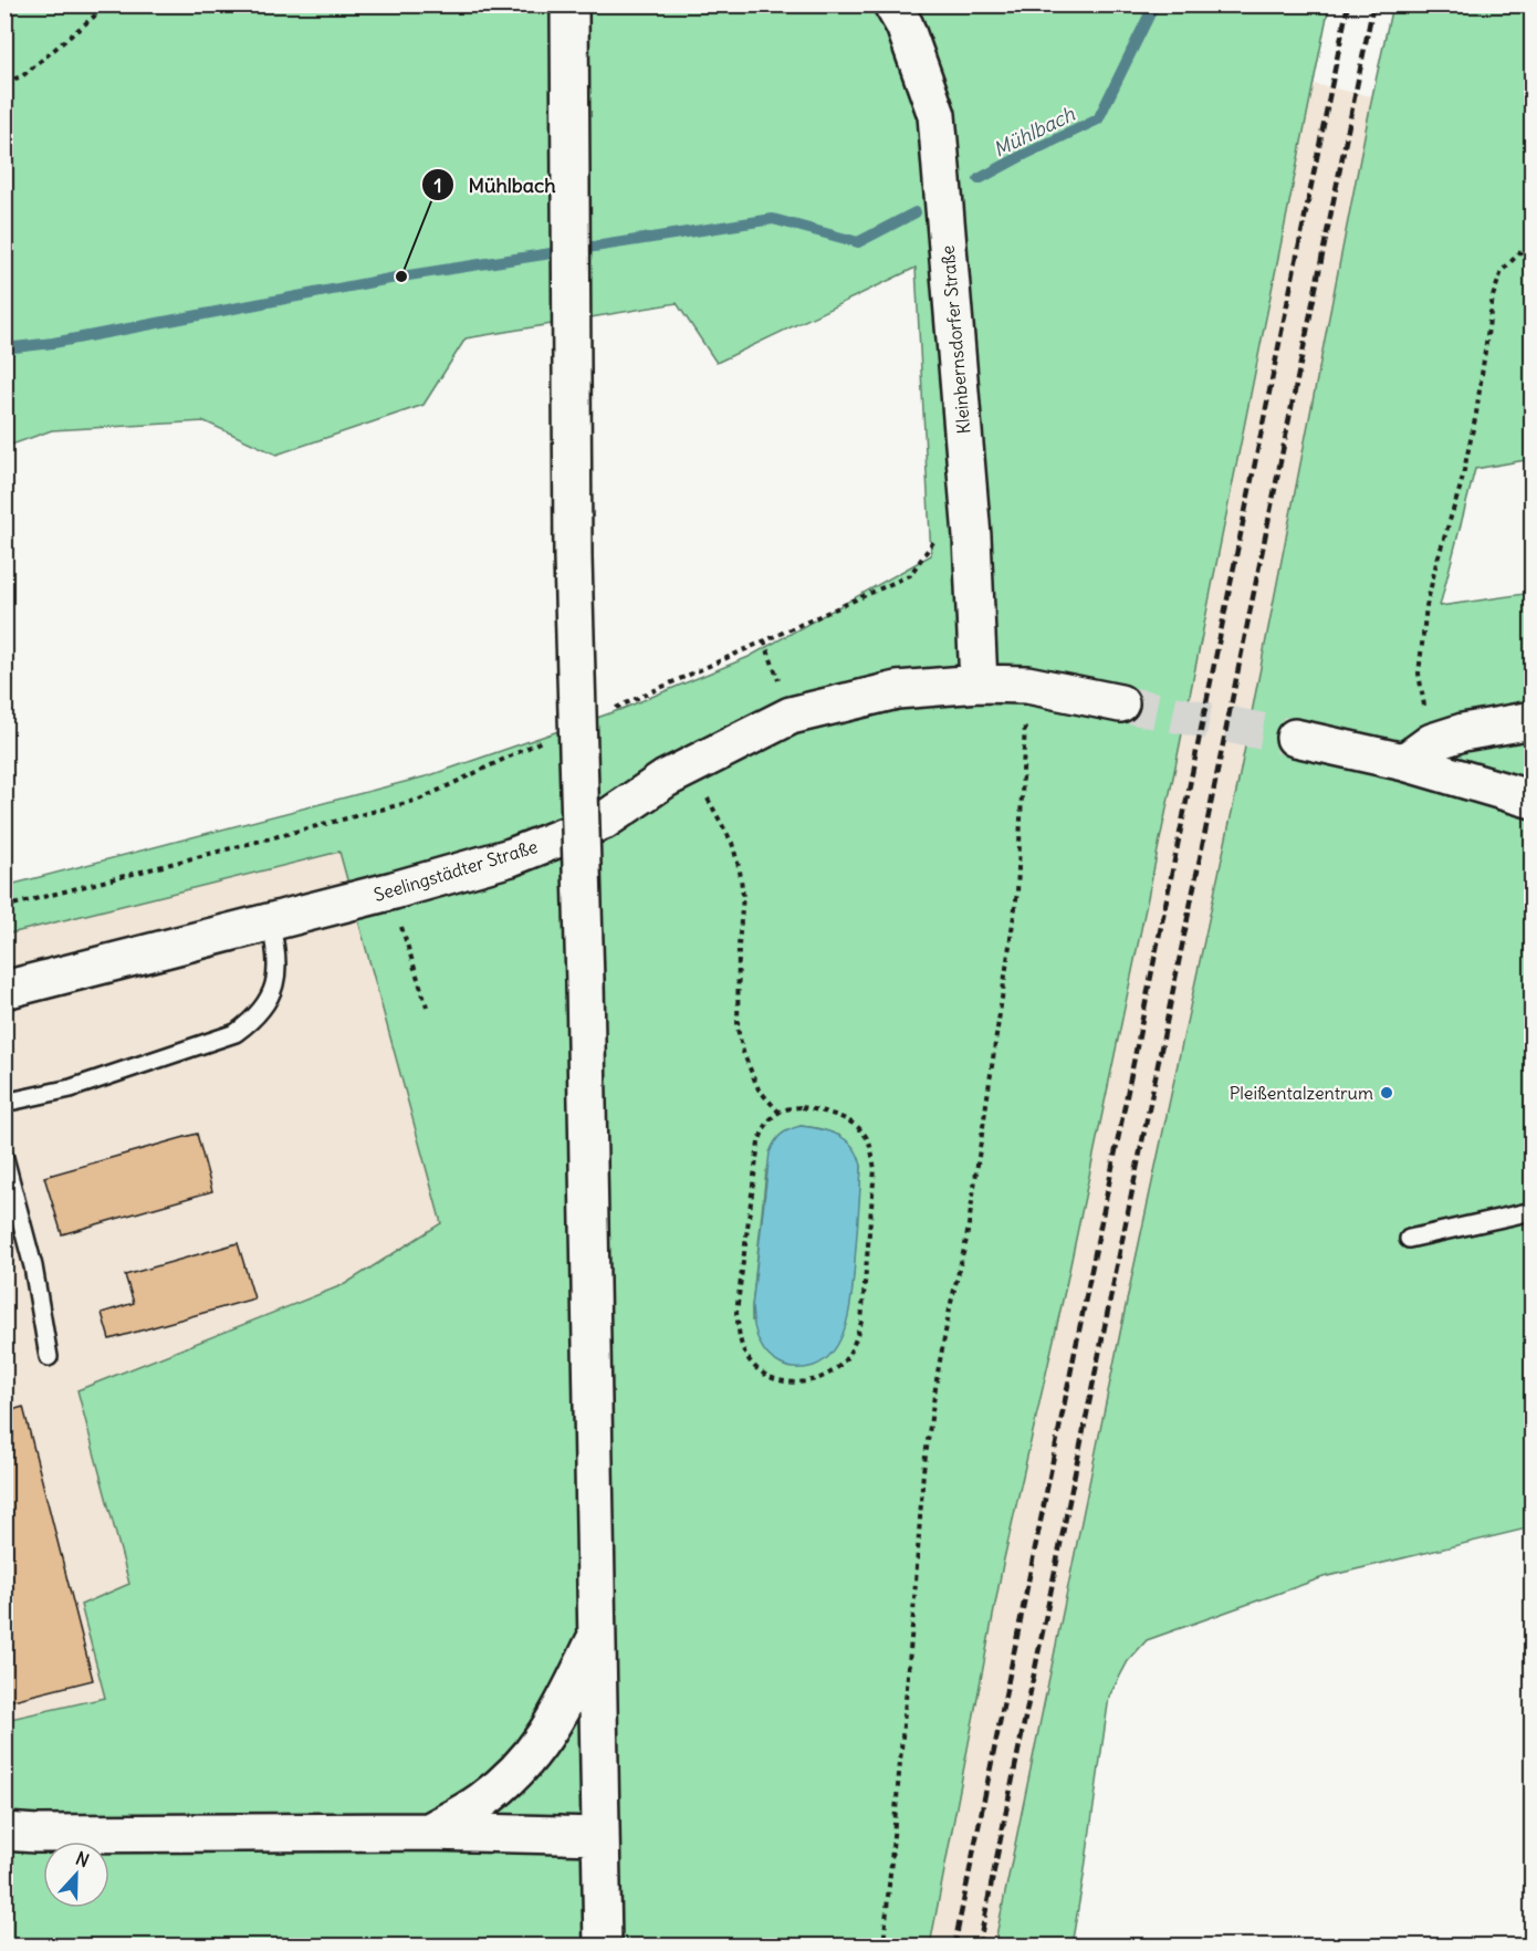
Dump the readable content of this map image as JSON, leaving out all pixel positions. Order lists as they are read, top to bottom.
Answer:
{
  "streets": {
    "main road": ["Kleinbernsdorfer Straße", "Seelingstädter Straße"]
  },
  "crossings": [
    ["Kleinbernsdorfer Straße", "Seelingstädter Straße"]
  ],
  "water": ["Mühlbach"],
  "places": ["Mühlbach", "Pleißentalzentrum"],
  "north": "top"
}
